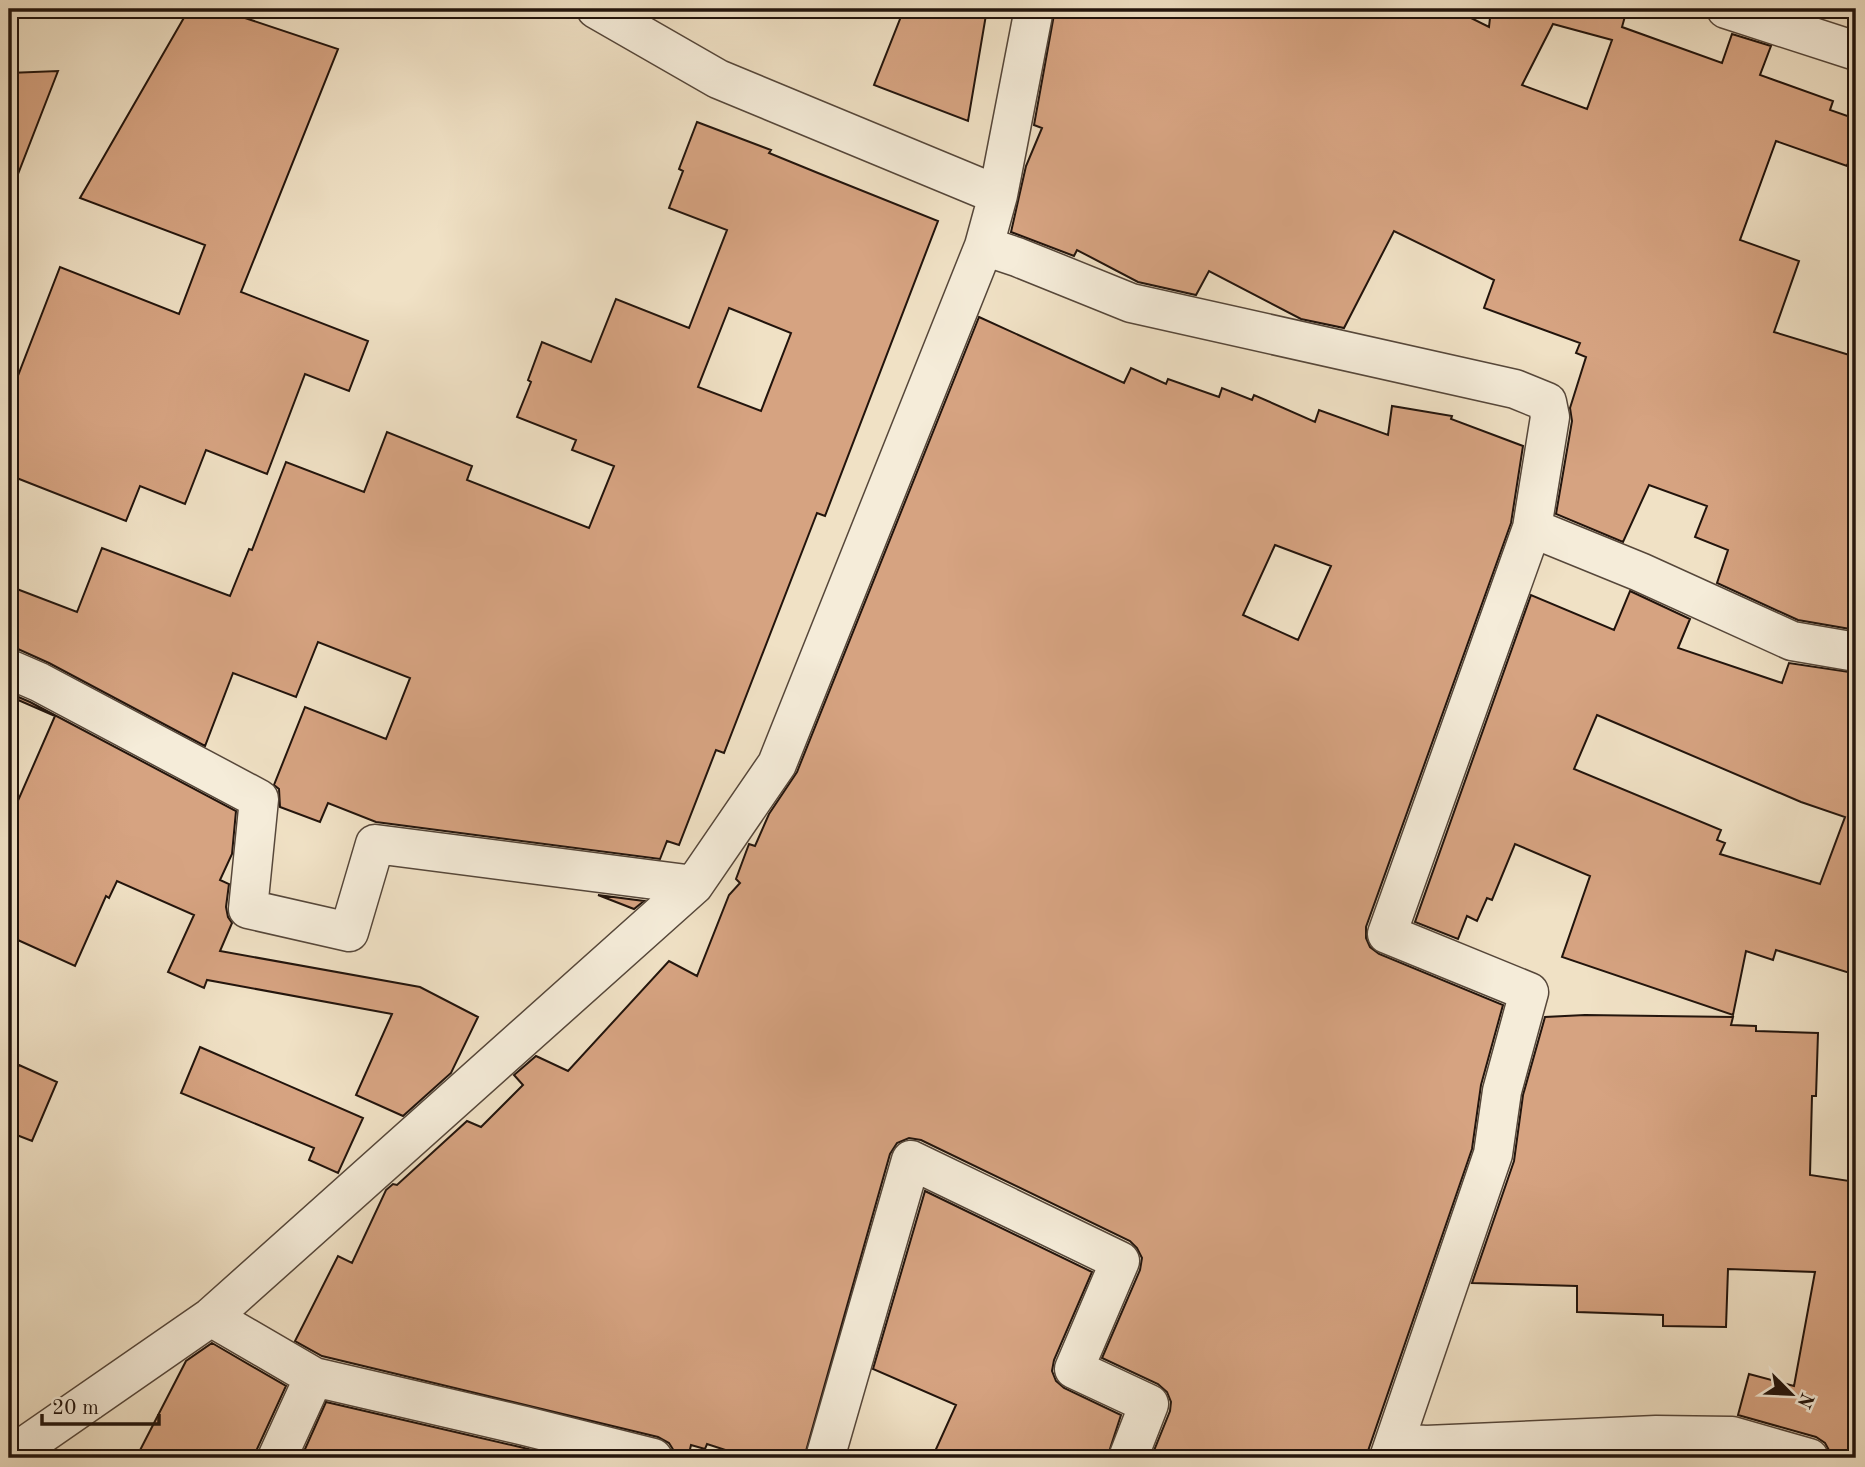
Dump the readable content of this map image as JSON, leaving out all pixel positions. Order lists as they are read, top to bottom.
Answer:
{
  "scale_bar": "20 m",
  "north": "bottom right"
}
